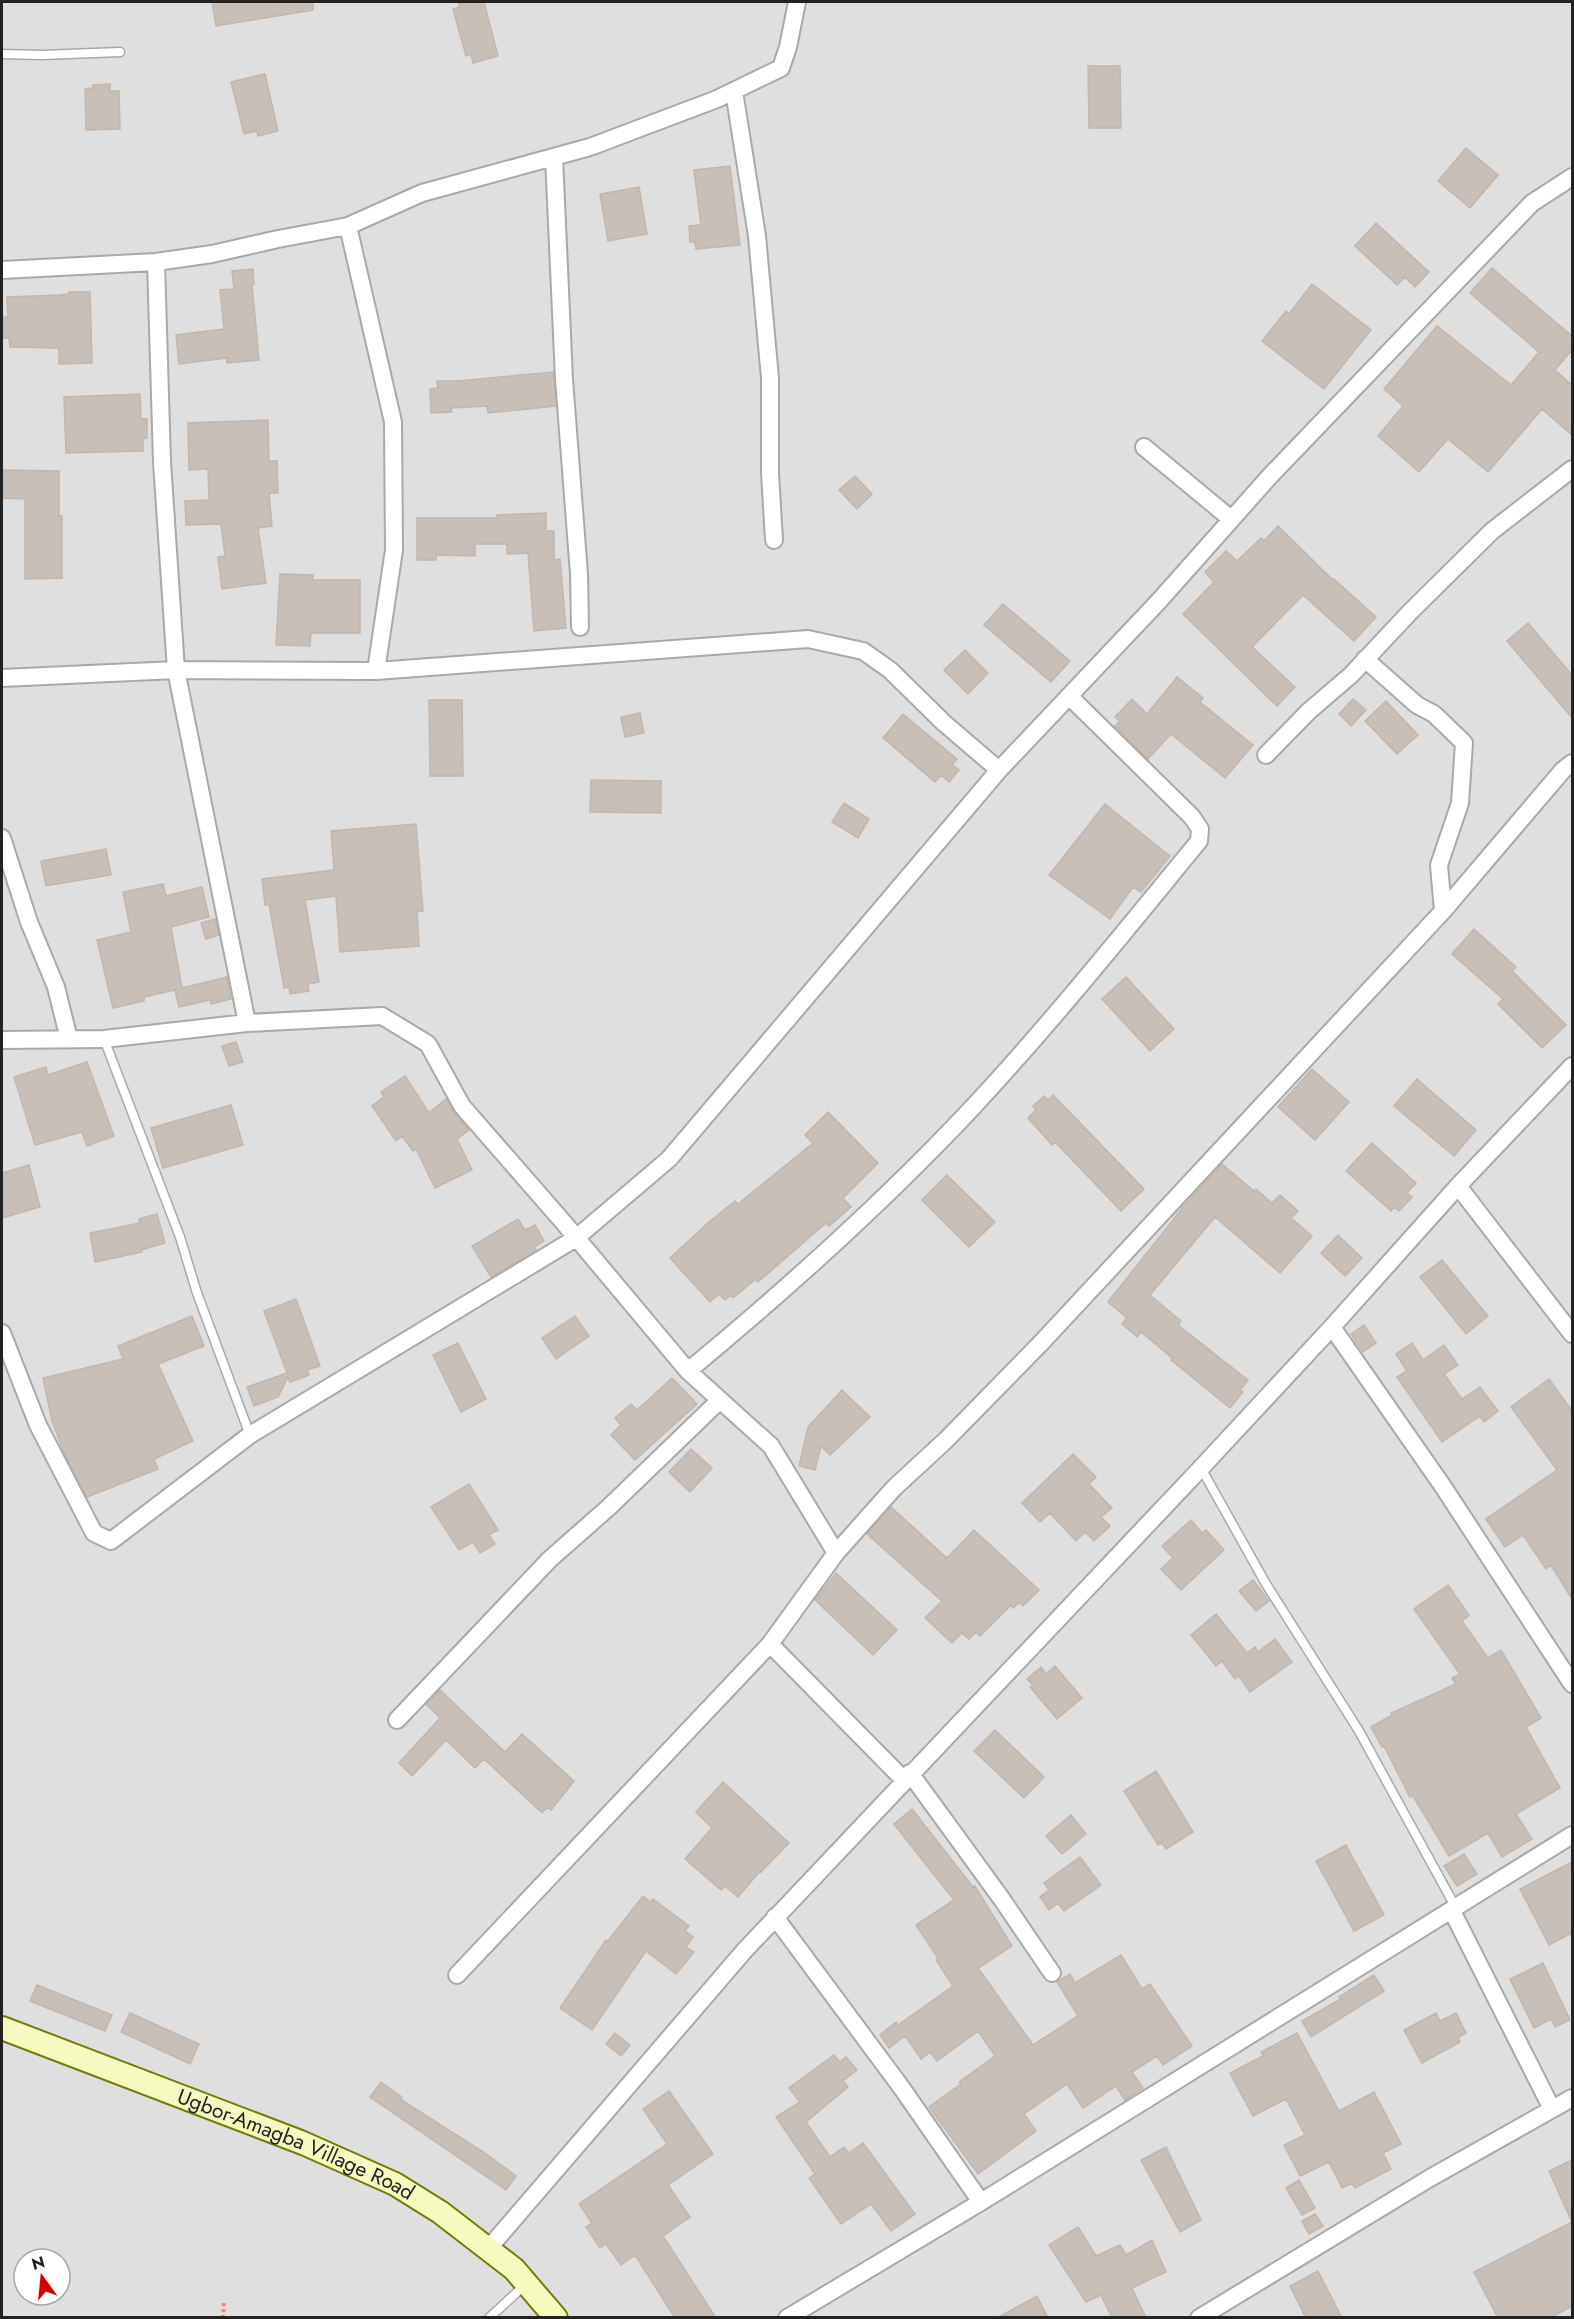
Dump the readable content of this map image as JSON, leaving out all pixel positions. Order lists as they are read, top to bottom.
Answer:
{
  "streets": {
    "street": ["Ugbor-Amagba Village Road"]
  },
  "north": "top"
}
